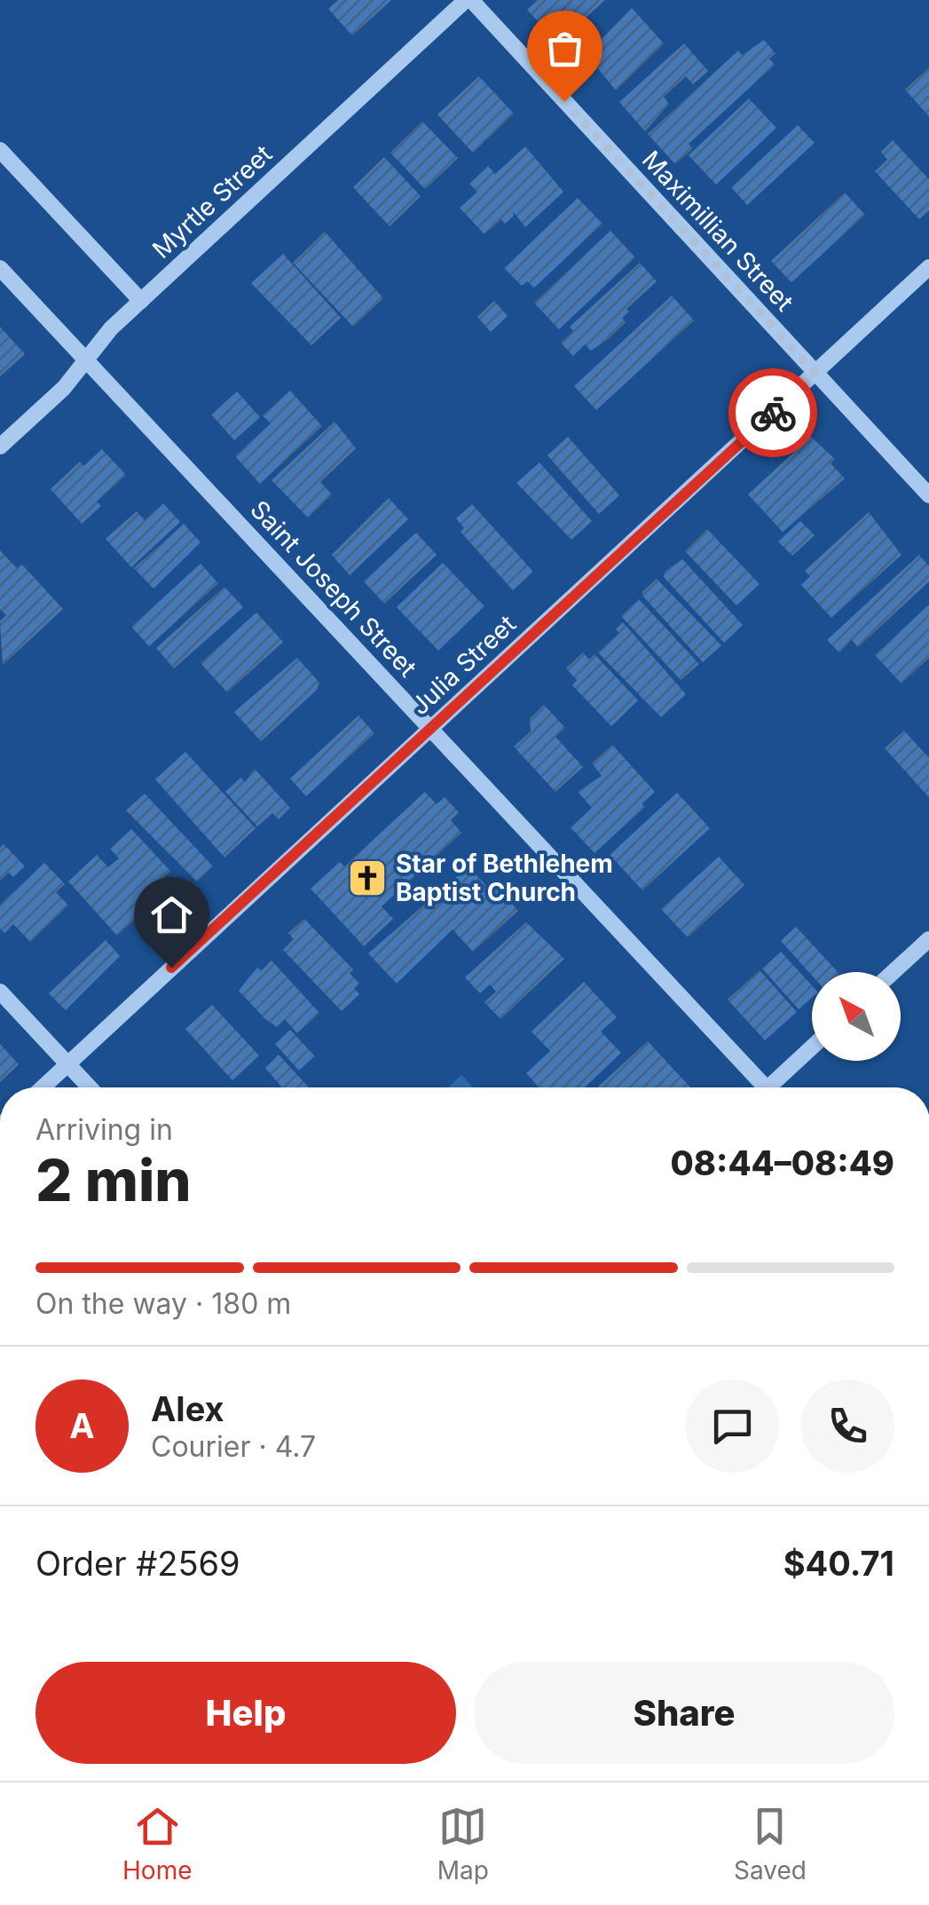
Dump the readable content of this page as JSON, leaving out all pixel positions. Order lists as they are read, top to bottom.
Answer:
{
  "streets": {
    "street": [
      "Myrtle Street",
      "Maximillian Street",
      "Saint Joseph Street",
      "Julia Street"
    ]
  },
  "crossings": [
    ["Myrtle Street", "Maximillian Street"],
    ["Myrtle Street", "Saint Joseph Street"],
    ["Maximillian Street", "Julia Street"],
    ["Saint Joseph Street", "Julia Street"]
  ],
  "places": {
    "church": ["Star of Bethlehem Baptist Church"]
  },
  "north": "top left",
  "page": {
    "heading": ["2 min", "Arriving in", "08:44–08:49"],
    "panel": [
      "Alex",
      "Courier · 4.7",
      "Order #2569",
      "$40.71"
    ],
    "bar": "On the way · 180 m",
    "round": "A",
    "buttons": ["Help", "Share"],
    "tabs": ["Home", "Map", "Saved"]
  }
}
